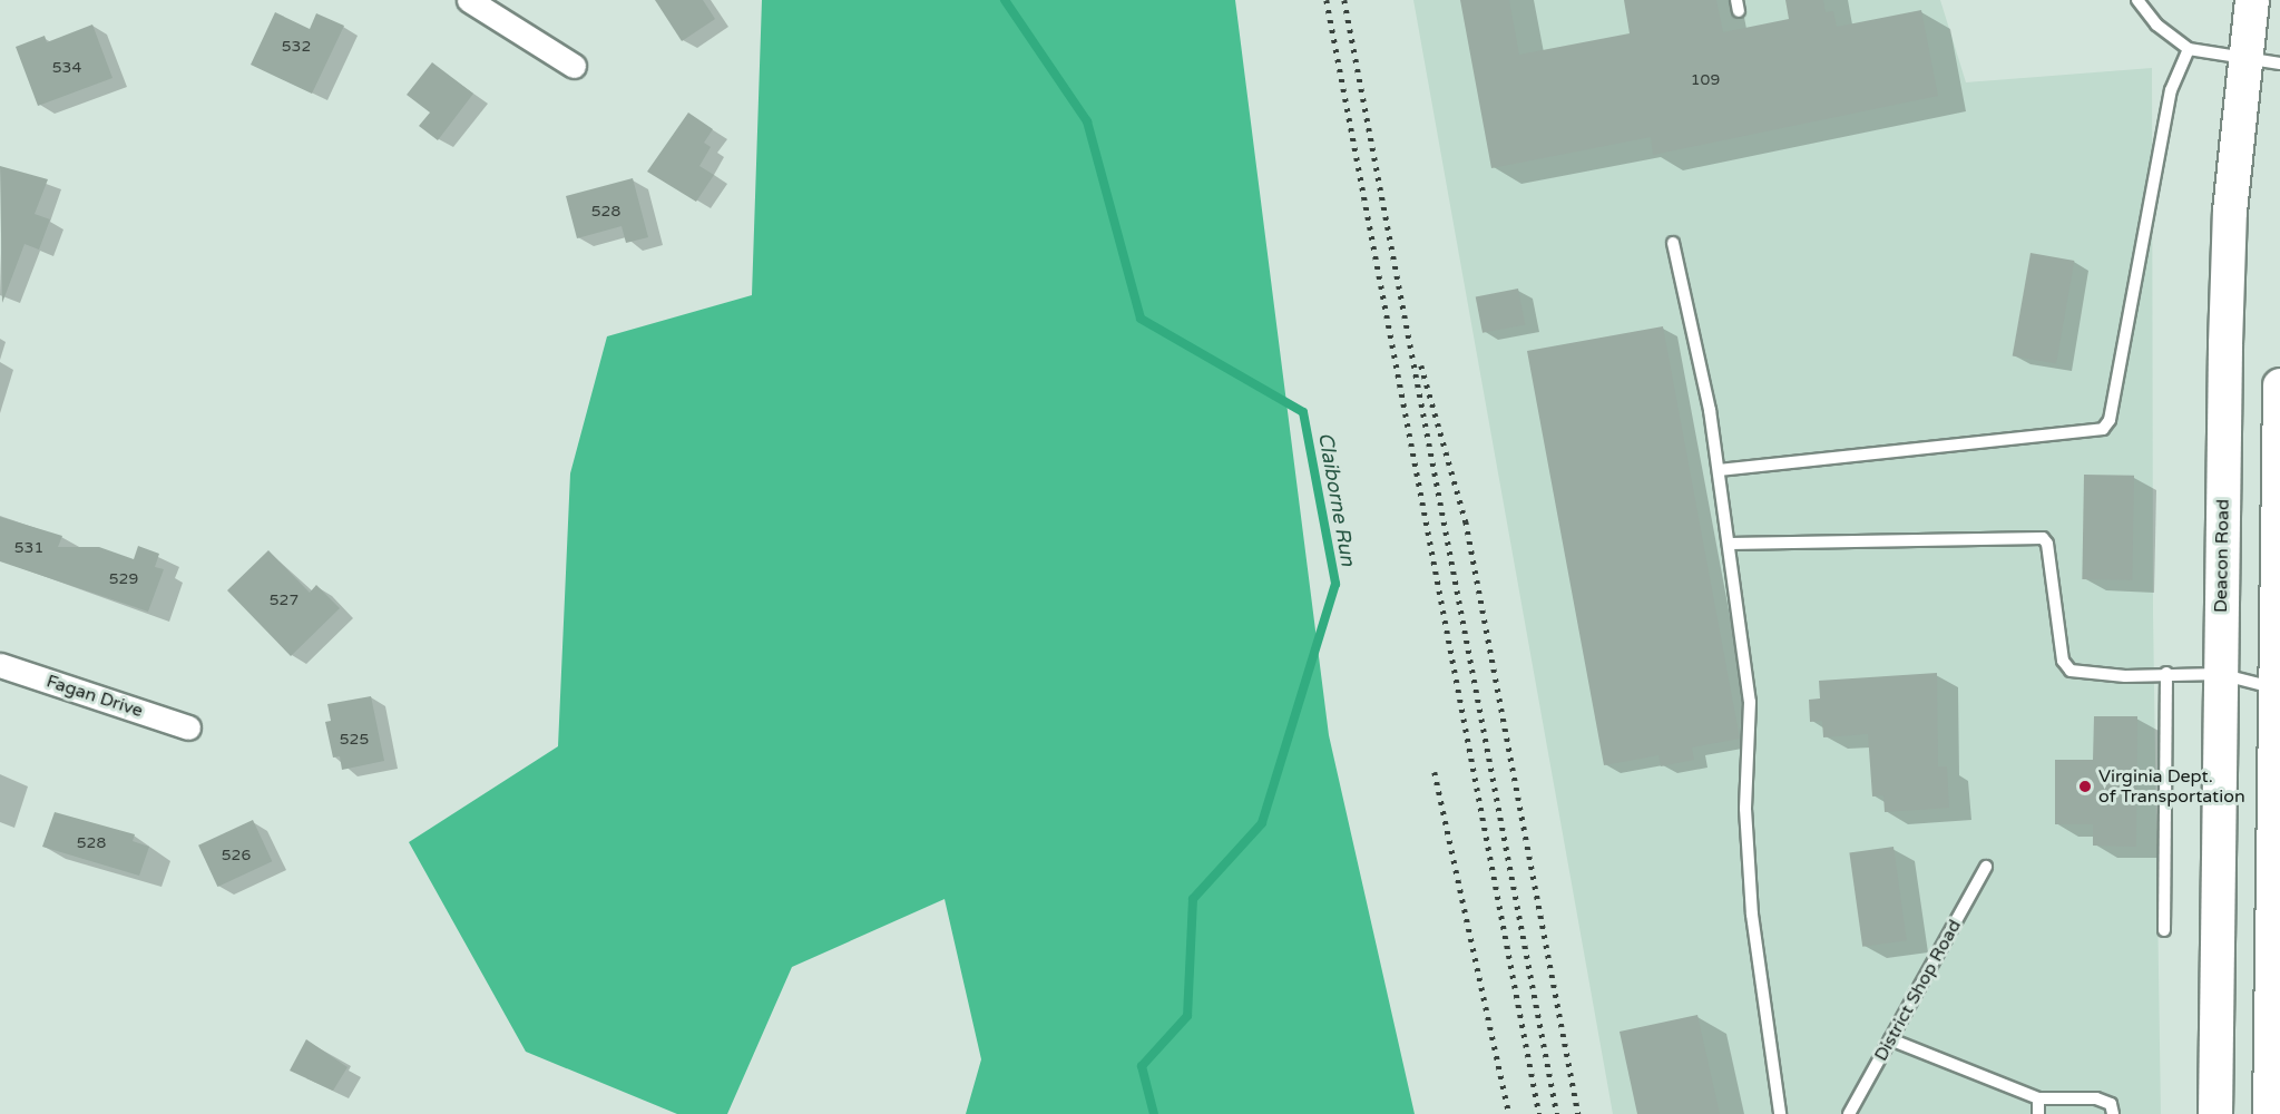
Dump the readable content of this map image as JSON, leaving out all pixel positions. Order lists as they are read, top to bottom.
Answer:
{
  "streets": {
    "main road": ["Deacon Road"],
    "street": ["Fagan Drive"],
    "lane": ["District Shop Road"]
  },
  "water": ["Claiborne Run"],
  "places": ["Virginia Dept. of Transportation"],
  "house_numbers": [
    "532",
    "534",
    "109",
    "528",
    "531",
    "529",
    "527",
    "525",
    "528",
    "526"
  ]
}
